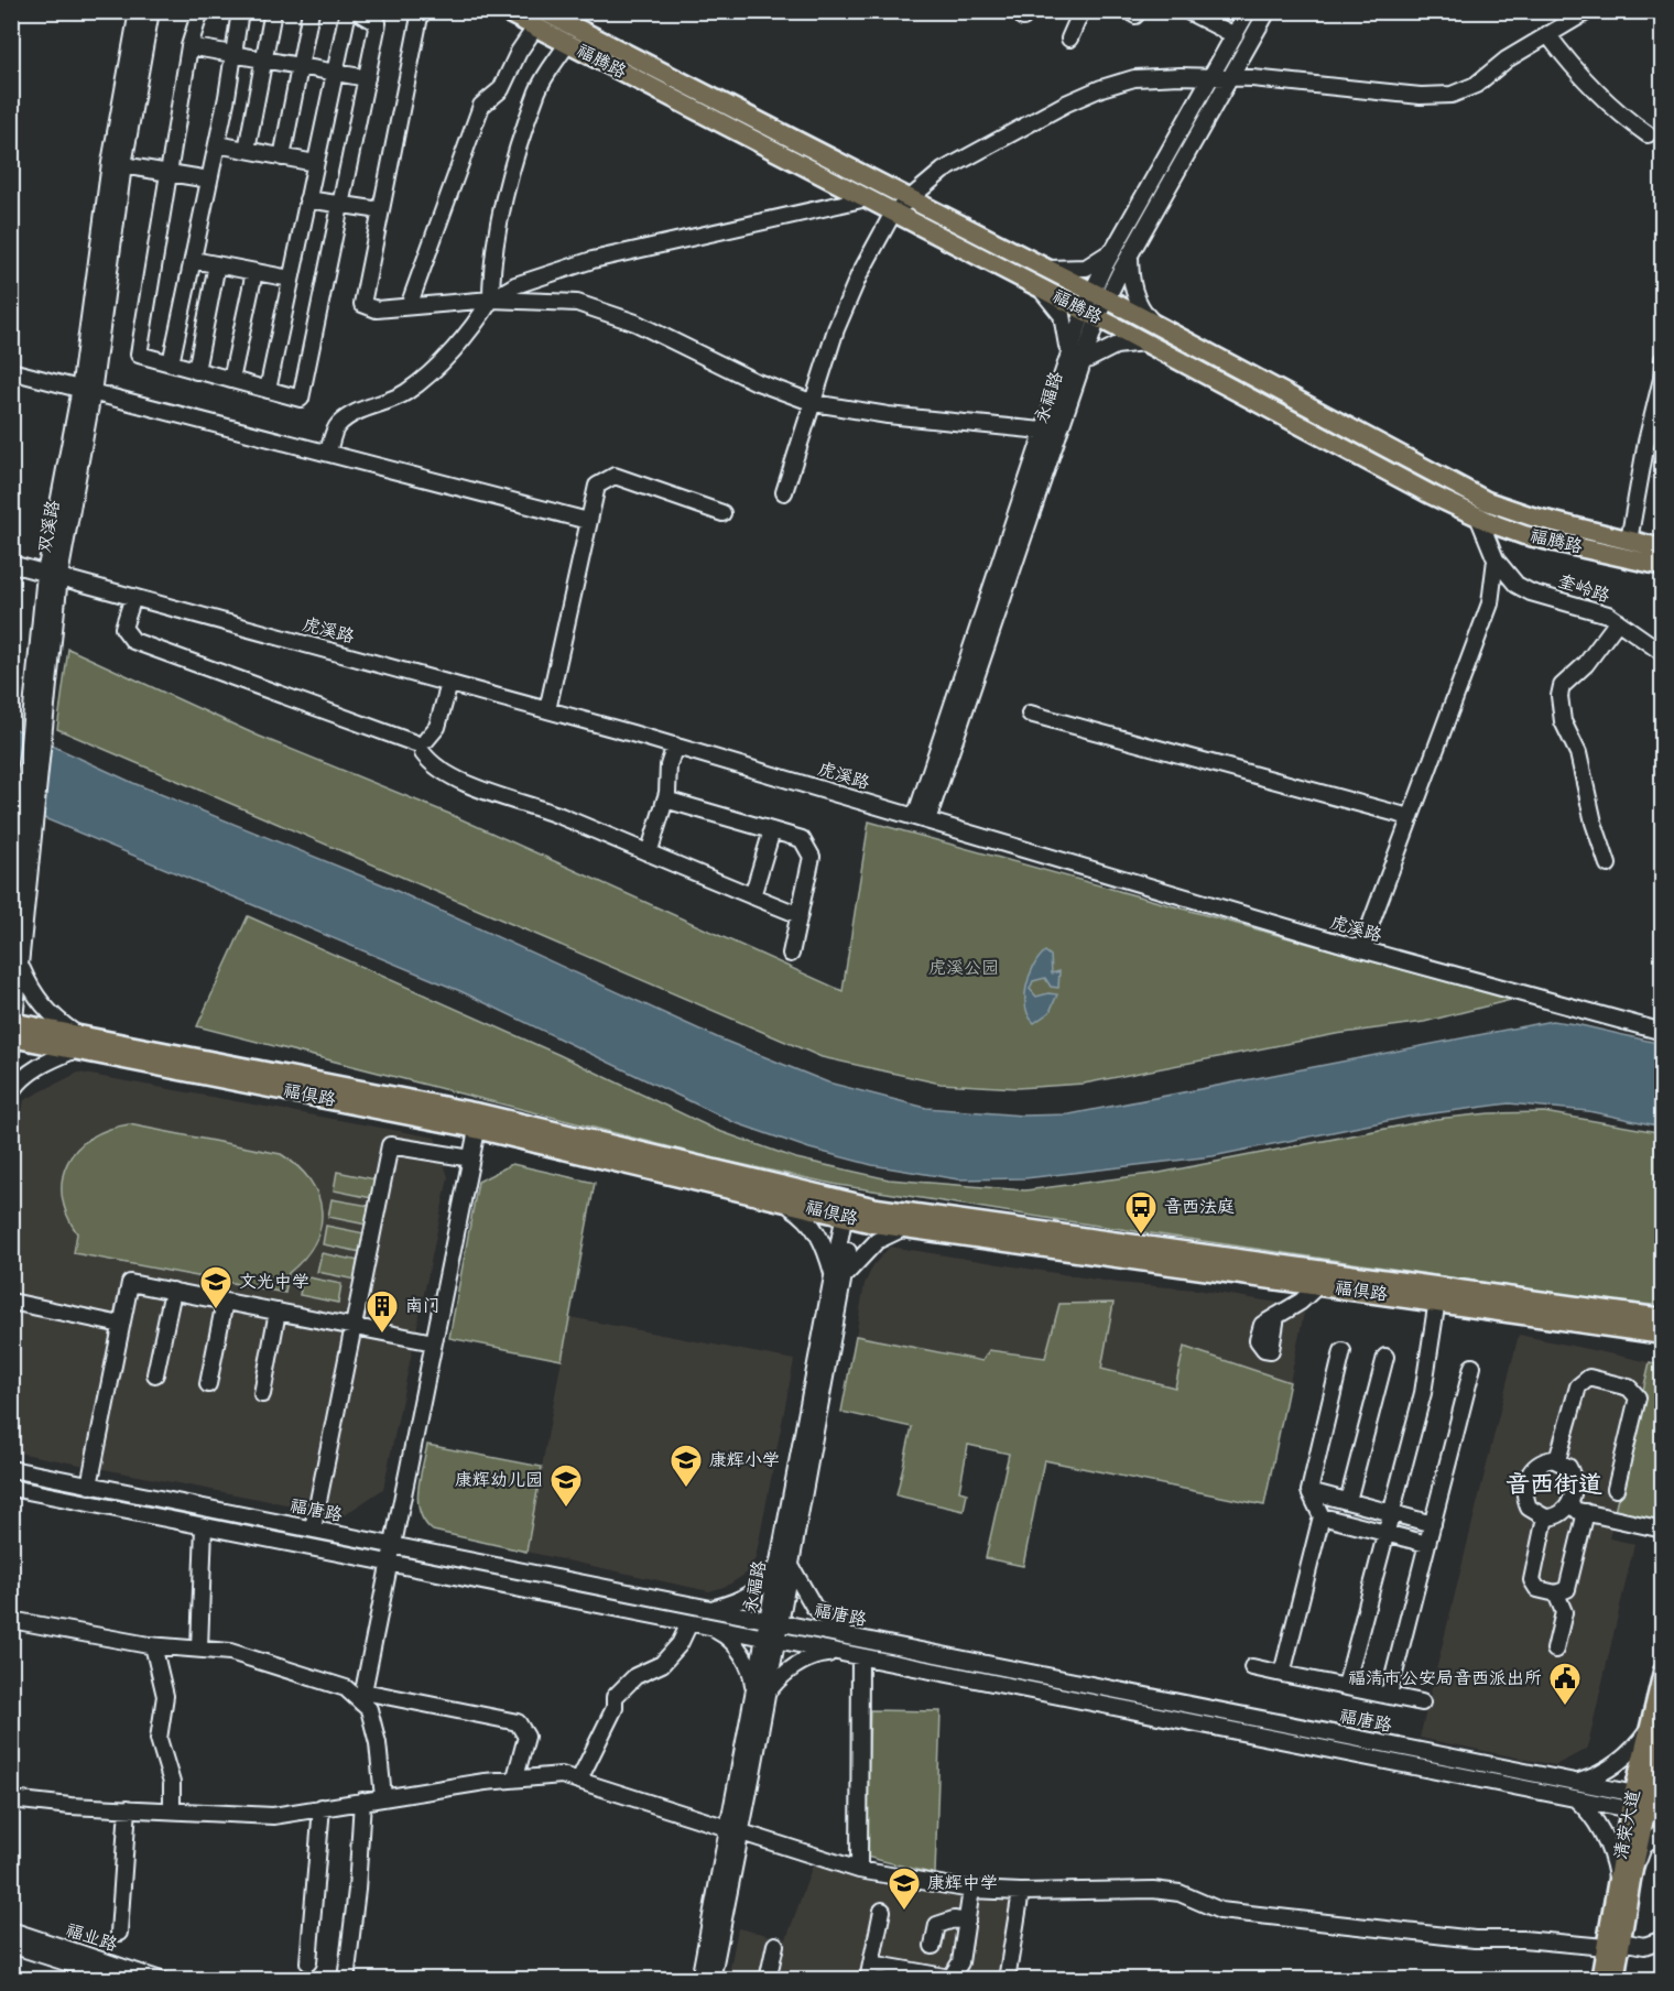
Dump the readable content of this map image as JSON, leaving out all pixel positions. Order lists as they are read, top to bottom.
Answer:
{
  "streets": {
    "main road": ["福腾路", "福俱路", "清荣大道"],
    "street": [
      "永福路",
      "双溪路",
      "奎岭路",
      "虎溪路",
      "福唐路",
      "福业路"
    ]
  },
  "crossings": [
    ["福腾路", "永福路"],
    ["永福路", "虎溪路"],
    ["永福路", "福俱路"],
    ["永福路", "福唐路"],
    ["双溪路", "虎溪路"],
    ["双溪路", "福俱路"],
    ["福唐路", "清荣大道"]
  ],
  "districts": ["音西街道"],
  "parks": ["虎溪公园"],
  "places": {
    "bus stop": ["音西法庭"],
    "school or university": [
      "文光中学",
      "康辉小学",
      "康辉幼儿园",
      "康辉中学"
    ],
    "building": ["南门"],
    "public building": ["福清市公安局音西派出所"]
  }
}
